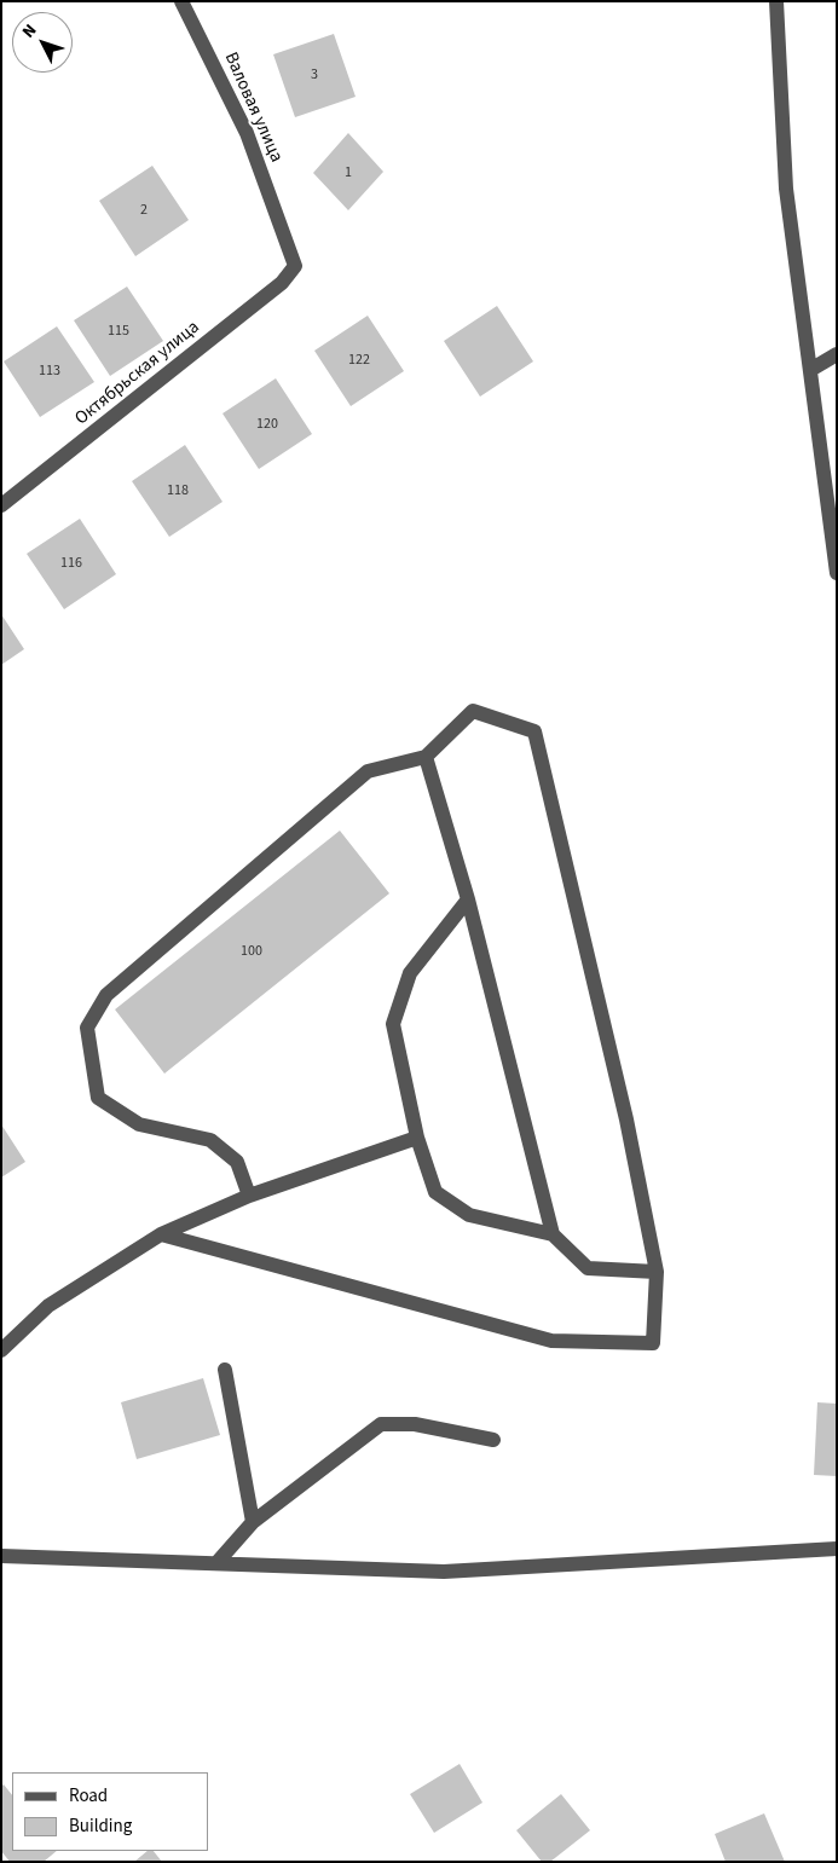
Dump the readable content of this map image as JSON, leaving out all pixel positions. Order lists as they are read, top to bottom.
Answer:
{
  "streets": {
    "street": ["Валовая улица", "Октябрьская улица"]
  },
  "crossings": [
    ["Валовая улица", "Октябрьская улица"]
  ],
  "house_numbers": [
    "3",
    "1",
    "2",
    "115",
    "122",
    "113",
    "120",
    "118",
    "116",
    "100"
  ],
  "legend": ["Road", "Building"],
  "north": "top left"
}
